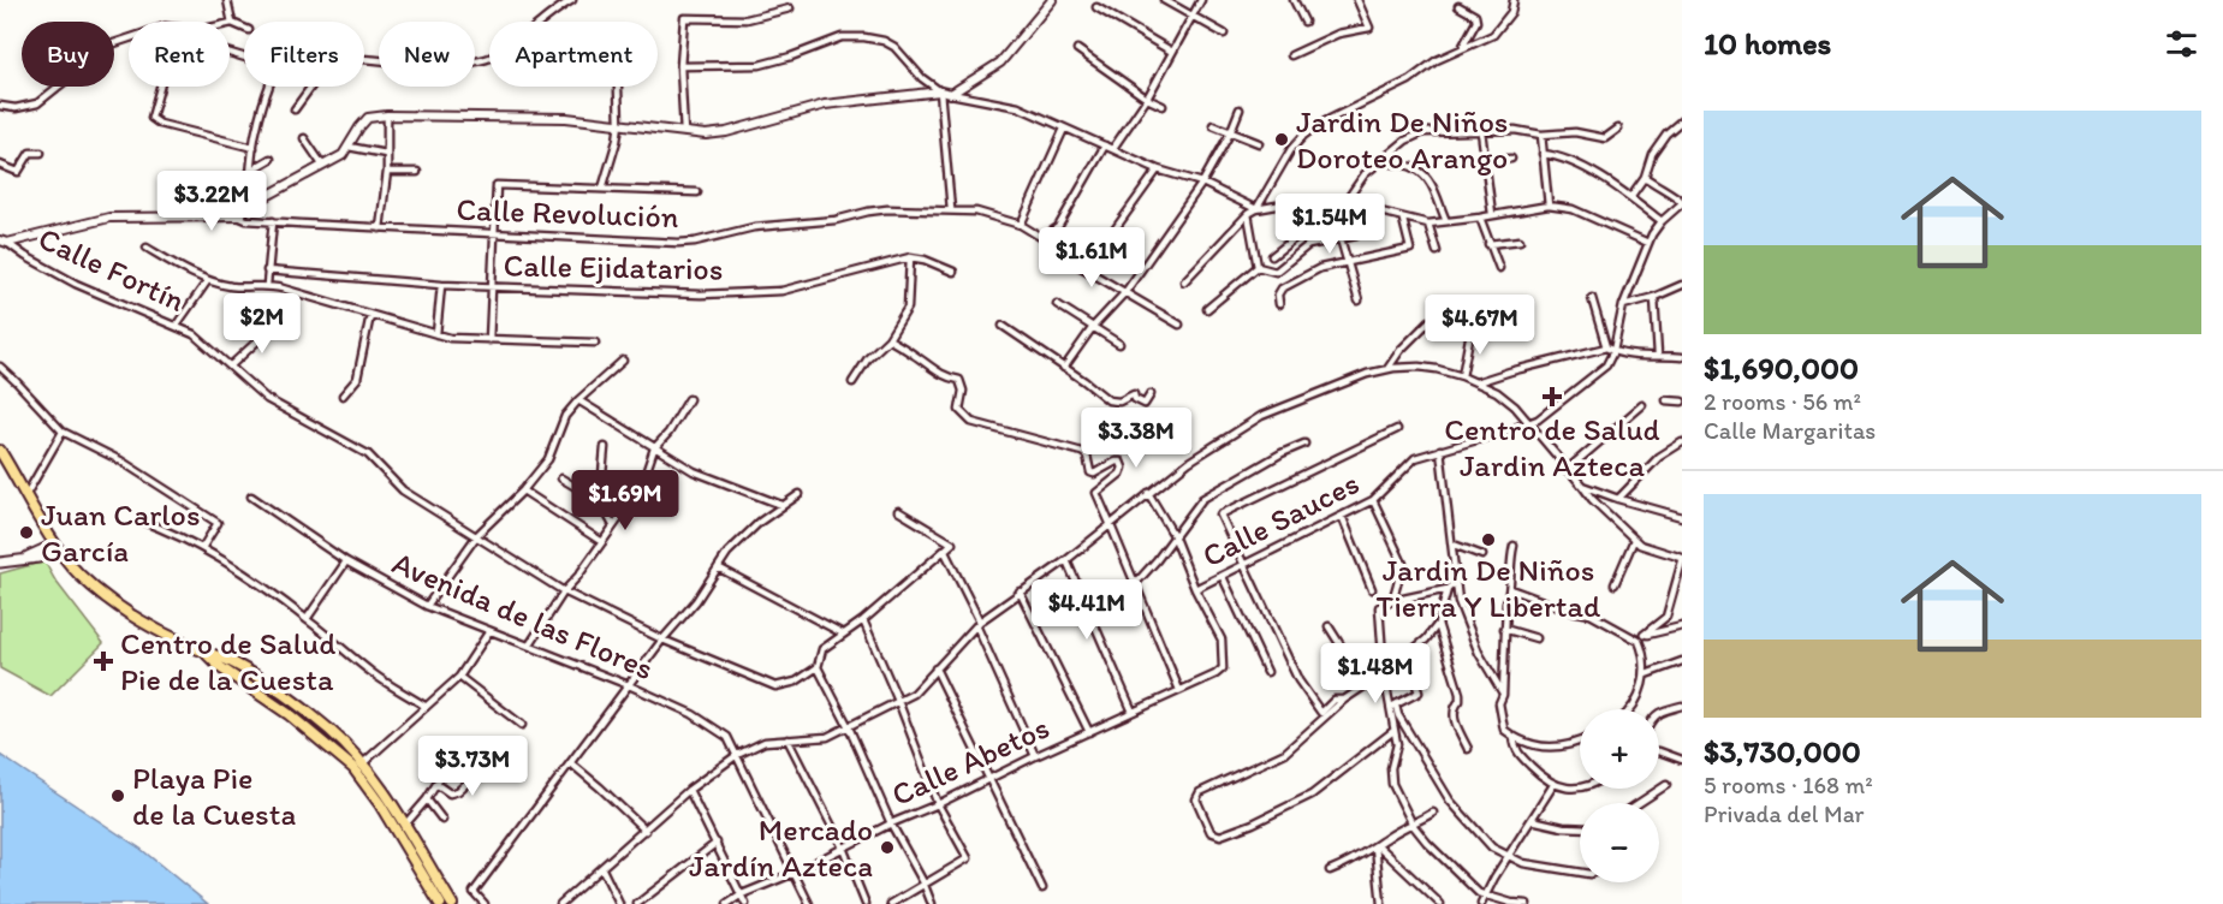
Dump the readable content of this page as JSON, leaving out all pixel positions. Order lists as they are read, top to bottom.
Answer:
{
  "streets": {
    "street": [
      "Calle Revolución",
      "Calle Ejidatarios",
      "Calle Fortín",
      "Calle Sauces",
      "Avenida de las Flores",
      "Calle Abetos"
    ]
  },
  "crossings": [
    ["Calle Sauces", "Calle Abetos"],
    ["Avenida de las Flores", "Calle Abetos"]
  ],
  "places": {
    "other": [
      "Jardin De Niños Doroteo Arango",
      "Juan Carlos García",
      "Jardin De Niños Tierra Y Libertad",
      "Playa Pie de la Cuesta",
      "Mercado Jardín Azteca"
    ],
    "health": ["Centro de Salud Jardin Azteca", "Centro de Salud Pie de la Cuesta"]
  },
  "page": {
    "heading": "10 homes",
    "chip": [
      "Buy",
      "Rent",
      "Filters",
      "New",
      "Apartment"
    ],
    "list": [
      {
        "name": "$1,690,000",
        "note": "2 rooms · 56 m² · Calle Margaritas"
      },
      {
        "name": "$3,730,000",
        "note": "5 rooms · 168 m² · Privada del Mar"
      }
    ],
    "price": [
      "$3.22M",
      "$1.54M",
      "$1.61M",
      "$2M",
      "$4.67M",
      "$3.38M",
      "$1.69M",
      "$4.41M",
      "$1.48M",
      "$3.73M"
    ],
    "map_buttons": ["+", "−"]
  }
}
